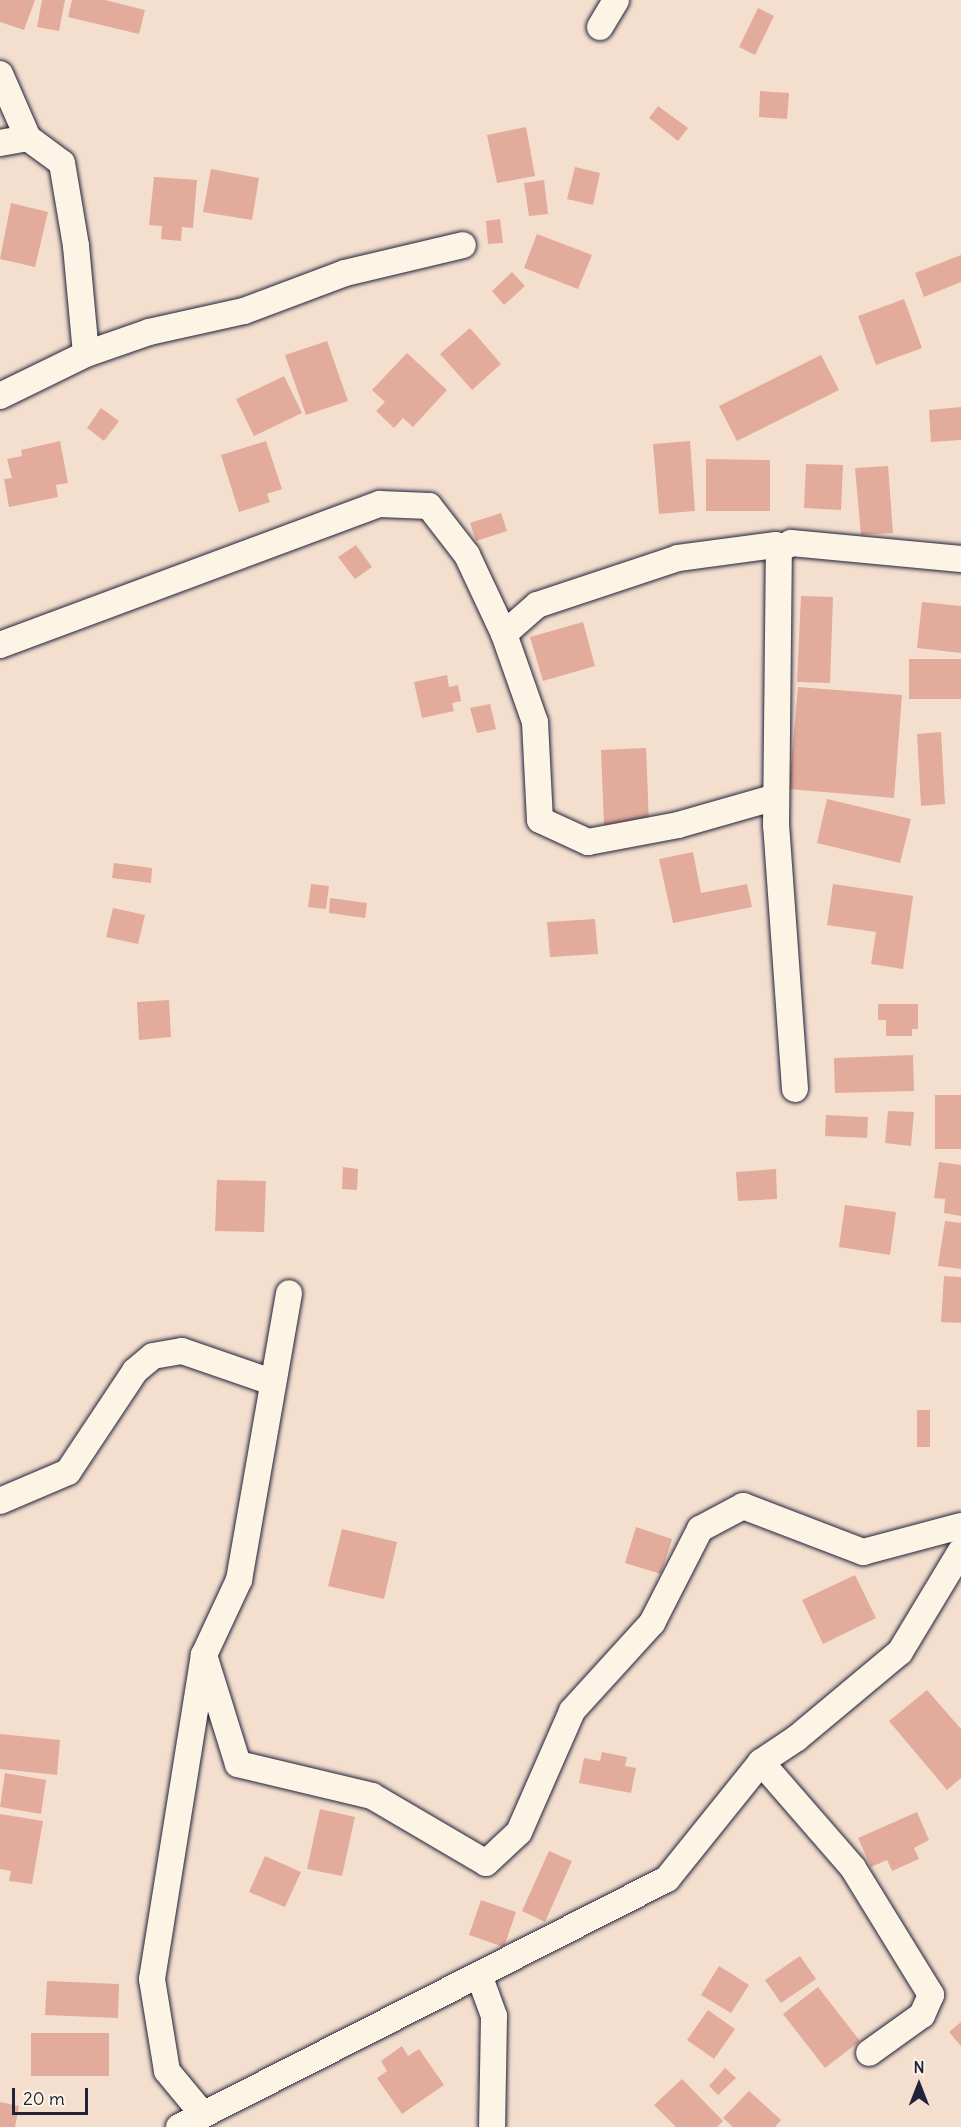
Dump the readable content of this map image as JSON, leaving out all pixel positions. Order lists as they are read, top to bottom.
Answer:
{
  "scale_bar": "20 m",
  "north": "top"
}
